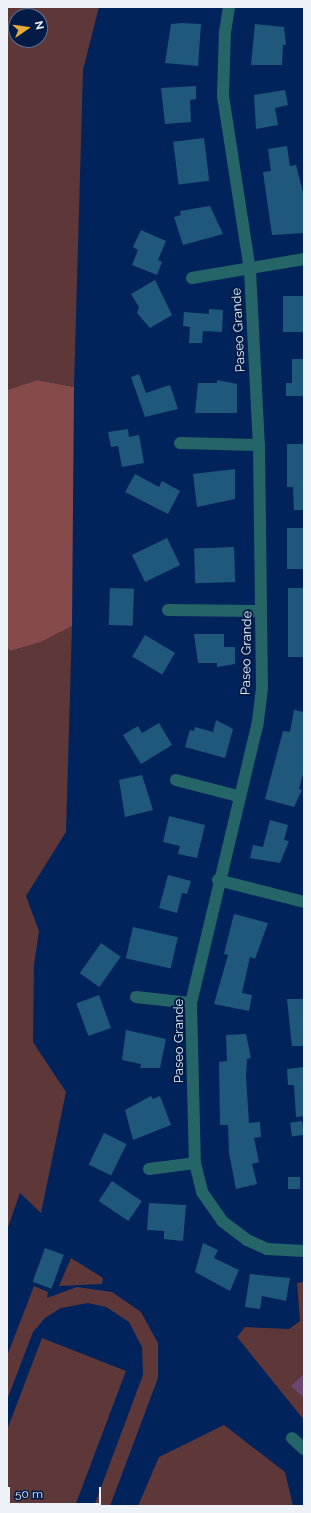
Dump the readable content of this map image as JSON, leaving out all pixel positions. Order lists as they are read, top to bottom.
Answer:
{
  "streets": {
    "street": ["Paseo Grande"]
  },
  "scale_bar": "50 m",
  "north": "right"
}
